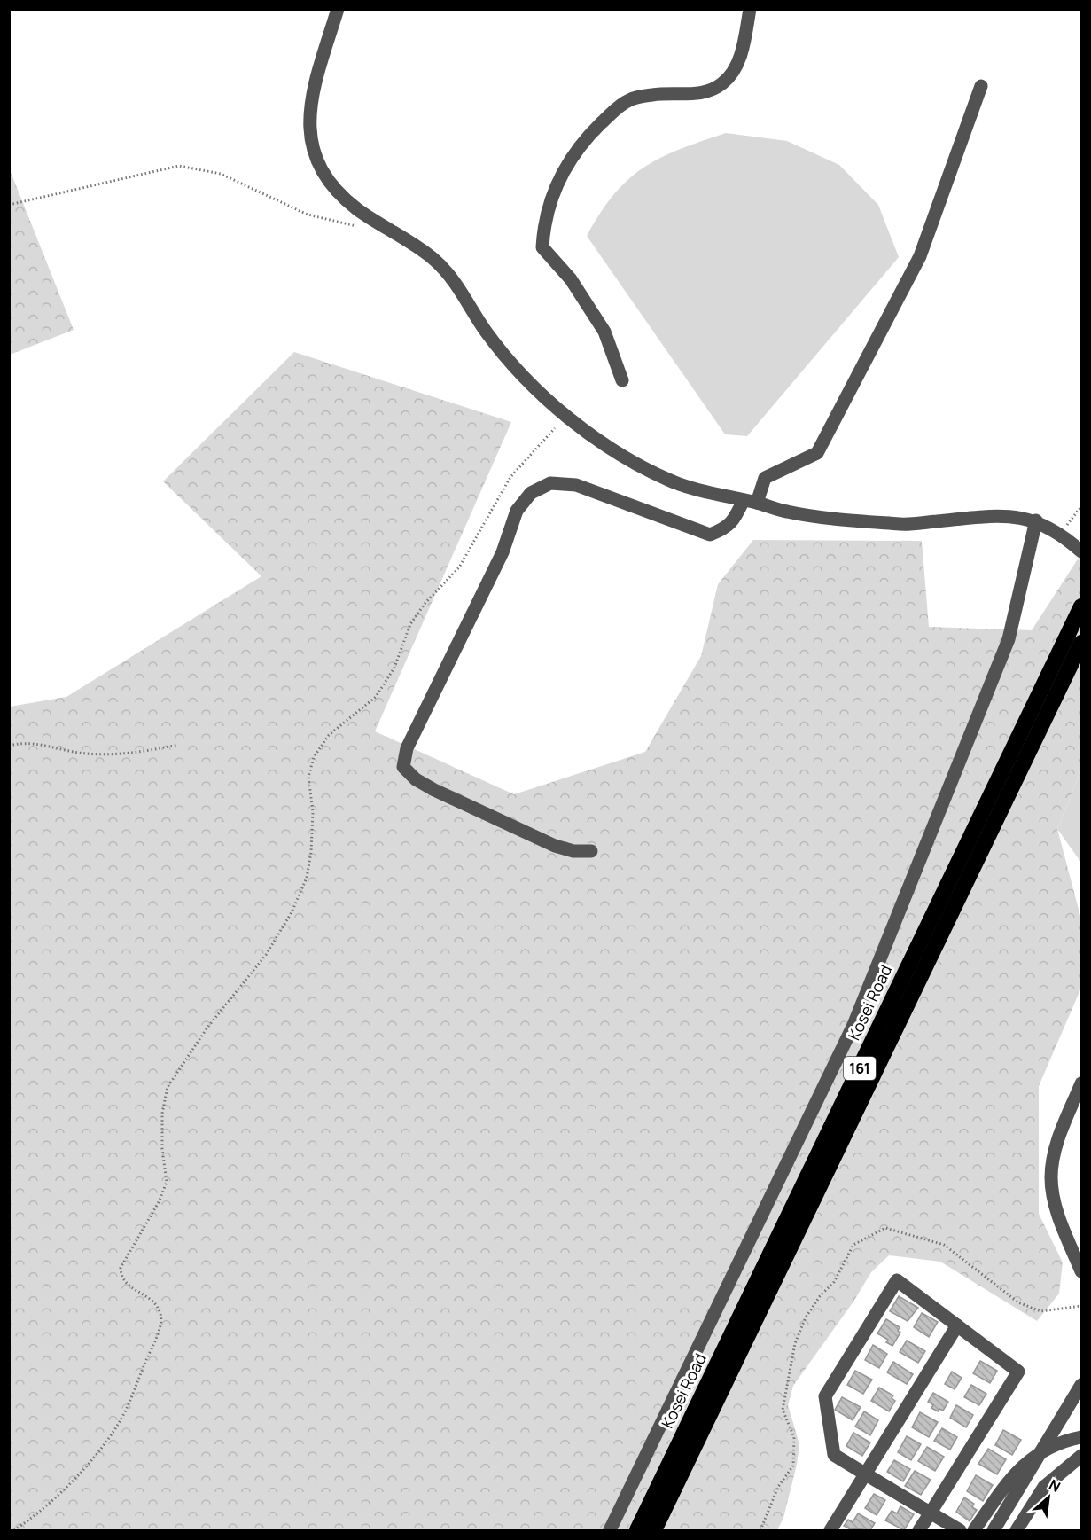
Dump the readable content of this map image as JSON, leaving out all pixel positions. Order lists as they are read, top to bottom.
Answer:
{
  "streets": {
    "highway": ["Kosei Road", "161"]
  },
  "north": "top right"
}
